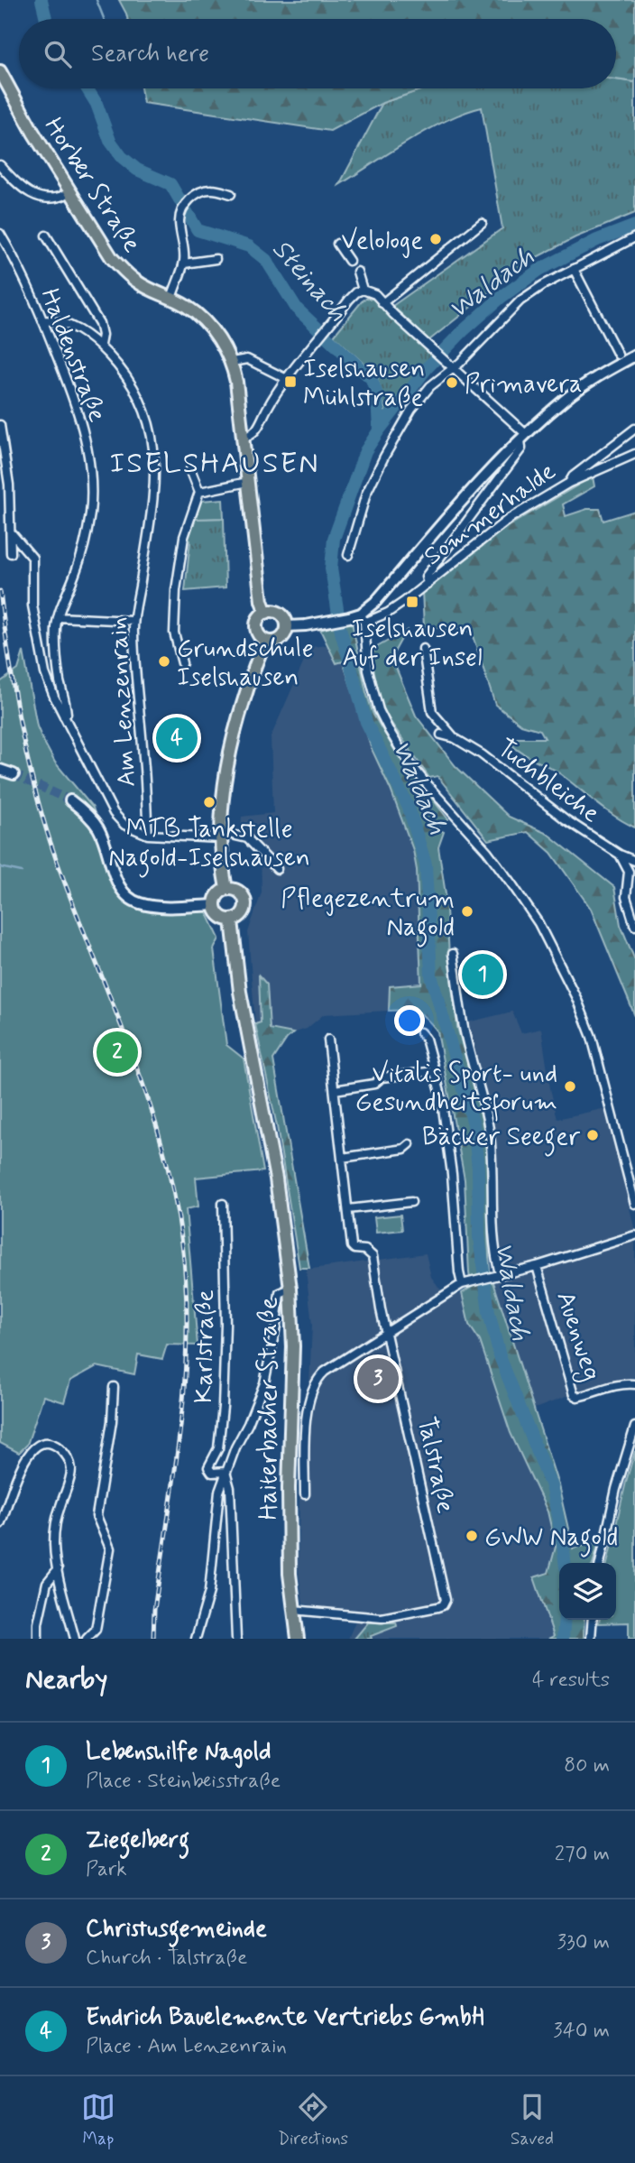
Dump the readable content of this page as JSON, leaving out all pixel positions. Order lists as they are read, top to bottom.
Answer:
{
  "streets": {
    "main road": ["Horber Straße", "Haiterbacher Straße"],
    "street": [
      "Haldenstraße",
      "Sommerhalde",
      "Am Lenzenrain",
      "Tuchbleiche",
      "Auenweg",
      "Karlstraße",
      "Talstraße"
    ]
  },
  "crossings": [
    ["Haldenstraße", "Am Lenzenrain"],
    ["Haiterbacher Straße", "Talstraße"]
  ],
  "districts": ["ISELSHAUSEN"],
  "water": ["Steinach", "Waldach"],
  "places": {
    "other": [
      "Velologe",
      "Primavera",
      "Grundschule Iselshausen",
      "MTB Tankstelle Nagold-Iselshausen",
      "Pflegezentrum Nagold",
      "Vitalis Sport- und Gesundheitsforum",
      "Bäcker Seeger",
      "GWW Nagold"
    ],
    "transit": ["Iselshausen Mühlstraße", "Iselshausen Auf der Insel"]
  },
  "page": {
    "search": "Search here",
    "pins": [
      "4",
      "1",
      "2",
      "3"
    ],
    "heading": ["Nearby", "4 results"],
    "list": [
      {
        "mark": "1",
        "name": "Lebenshilfe Nagold",
        "note": "Place · Steinbeisstraße",
        "value": "80 m"
      },
      {
        "mark": "2",
        "name": "Ziegelberg",
        "note": "Park",
        "value": "270 m"
      },
      {
        "mark": "3",
        "name": "Christusgemeinde",
        "note": "Church · Talstraße",
        "value": "330 m"
      },
      {
        "mark": "4",
        "name": "Endrich Bauelemente Vertriebs GmbH",
        "note": "Place · Am Lenzenrain",
        "value": "340 m"
      }
    ],
    "nav": ["Map", "Directions", "Saved"]
  }
}
